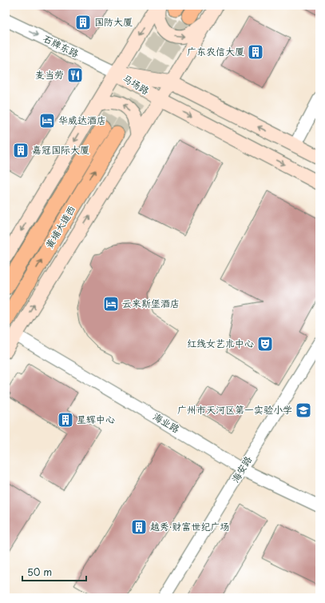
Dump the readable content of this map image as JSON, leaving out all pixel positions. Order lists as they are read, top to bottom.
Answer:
{
  "streets": {
    "main road": ["马场路", "黄埔大道西"],
    "street": ["石牌东路", "海业路", "海安路"]
  },
  "crossings": [
    ["石牌东路", "马场路"],
    ["海业路", "海安路"]
  ],
  "one_way": ["石牌东路"],
  "places": {
    "building": [
      "国防大厦",
      "广东农信大厦",
      "嘉冠国际大厦",
      "星辉中心",
      "越秀·财富世纪广场"
    ],
    "restaurant": ["麦当劳"],
    "hotel": ["华威达酒店", "云来斯堡酒店"],
    "theatre": ["红线女艺术中心"],
    "school or university": ["广州市天河区第一实验小学"]
  },
  "scale_bar": "50 m"
}
